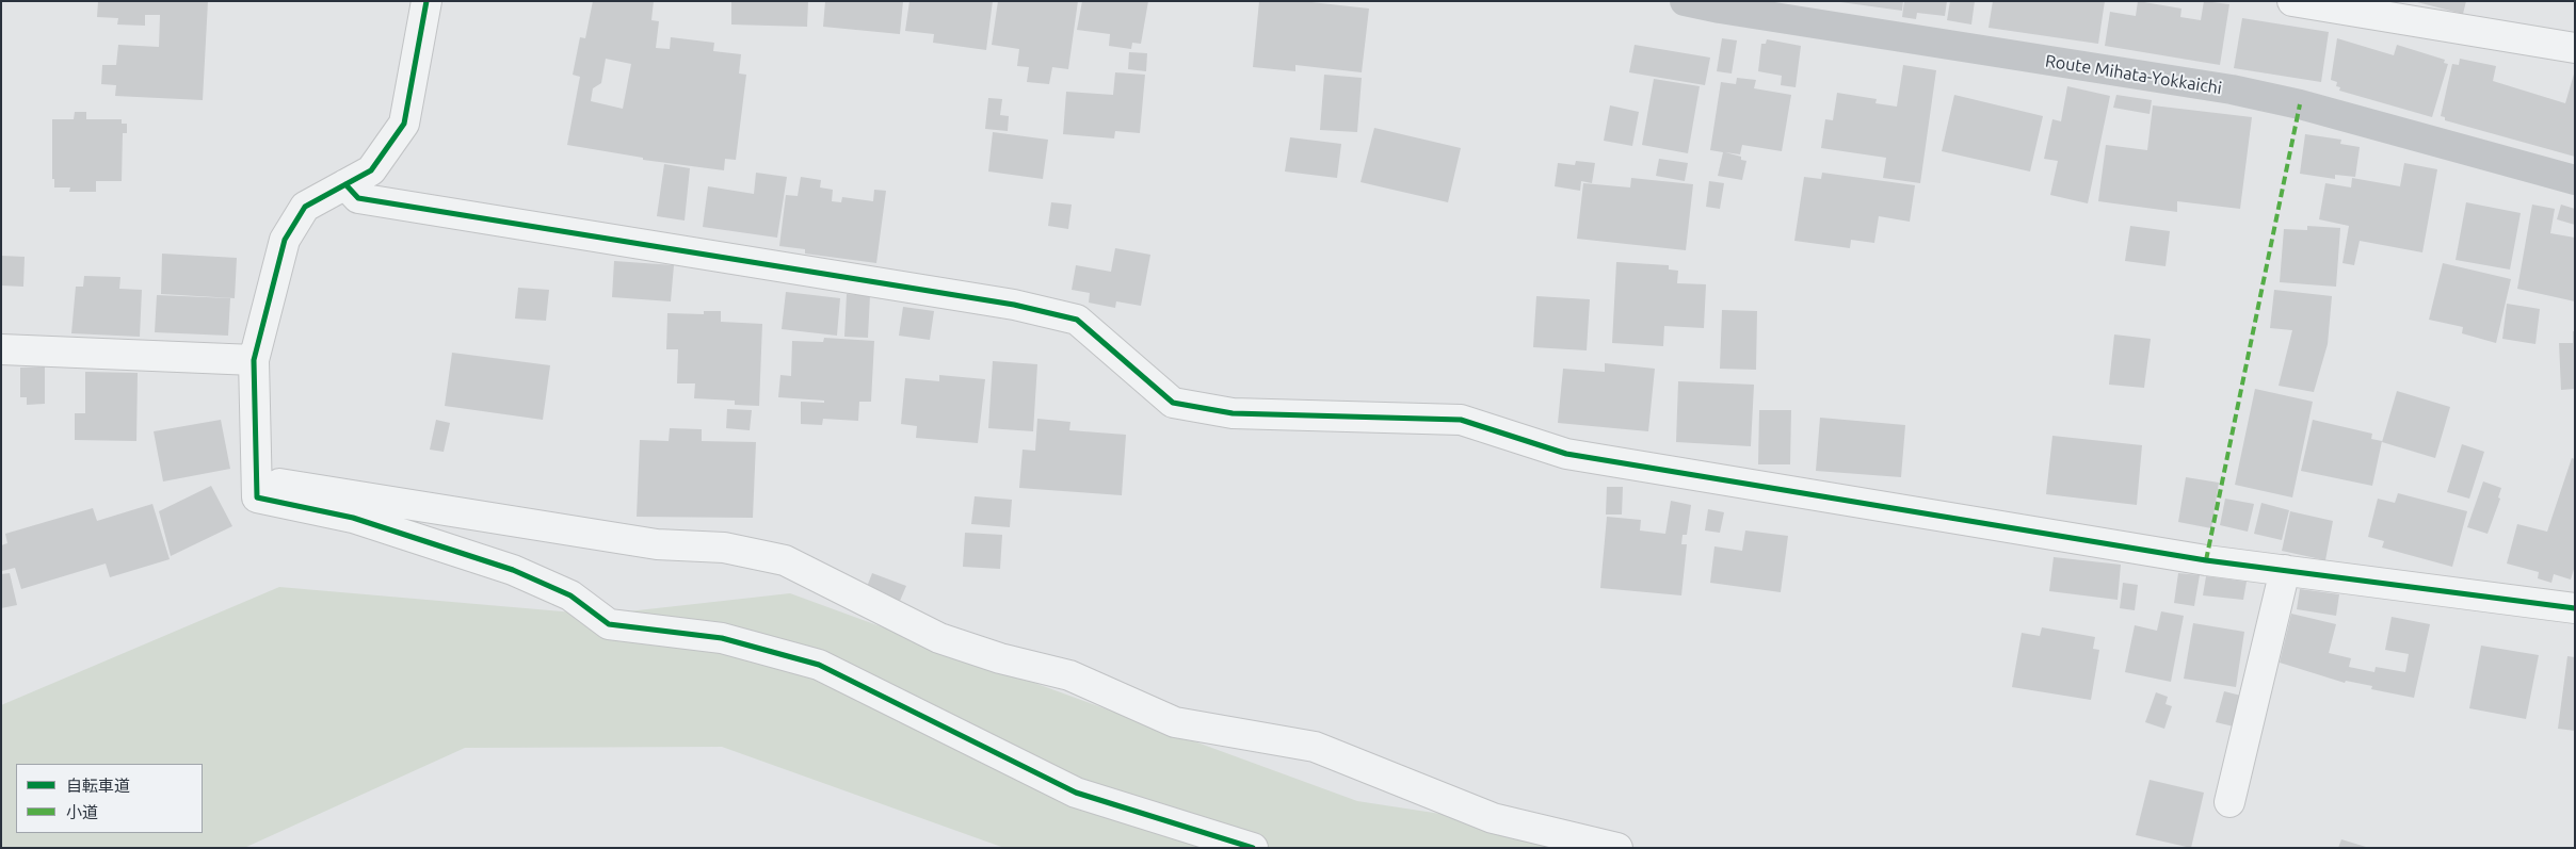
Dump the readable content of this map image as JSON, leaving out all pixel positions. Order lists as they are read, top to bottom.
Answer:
{
  "streets": {
    "main road": ["Route Mihata-Yokkaichi"]
  },
  "legend": ["自転車道", "小道"]
}
